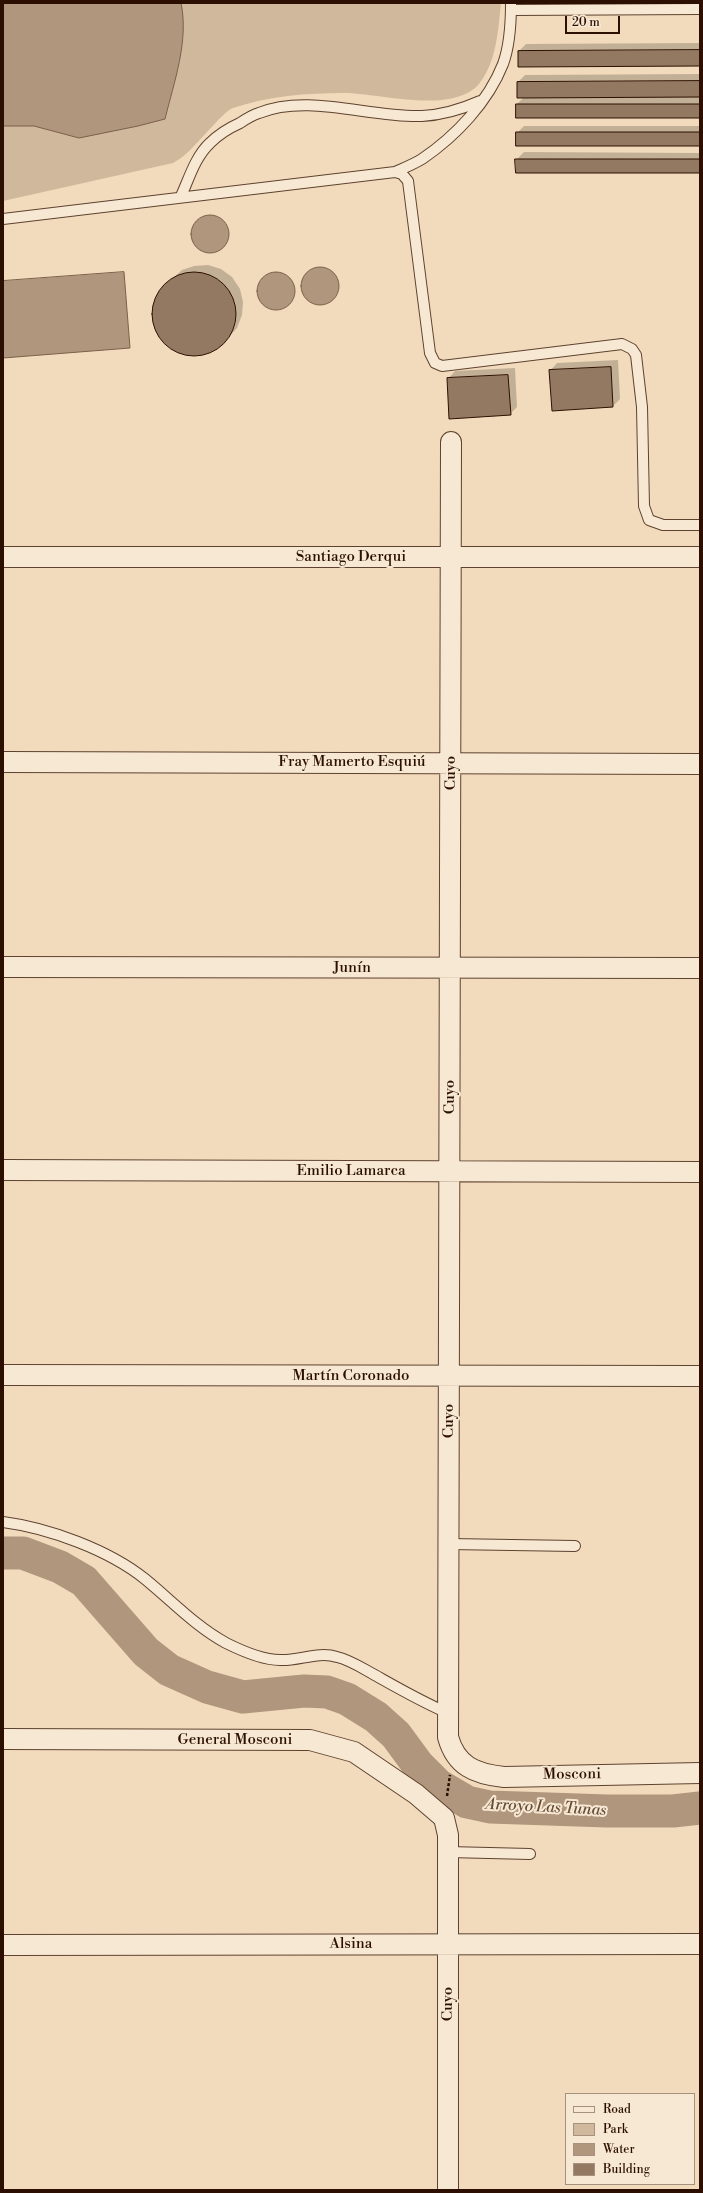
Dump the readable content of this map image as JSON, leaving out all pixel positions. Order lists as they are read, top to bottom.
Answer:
{
  "streets": {
    "street": [
      "Santiago Derqui",
      "Fray Mamerto Esquiú",
      "Cuyo",
      "Junín",
      "Emilio Lamarca",
      "Martín Coronado",
      "General Mosconi",
      "Mosconi",
      "Alsina"
    ]
  },
  "crossings": [
    ["Santiago Derqui", "Cuyo"],
    ["Fray Mamerto Esquiú", "Cuyo"],
    ["Cuyo", "Junín"],
    ["Cuyo", "Emilio Lamarca"],
    ["Cuyo", "Martín Coronado"],
    ["Cuyo", "General Mosconi"],
    ["Cuyo", "Mosconi"],
    ["Cuyo", "Alsina"]
  ],
  "water": ["Arroyo Las Tunas"],
  "legend": [
    "Road",
    "Park",
    "Water",
    "Building"
  ],
  "scale_bar": "20 m"
}
